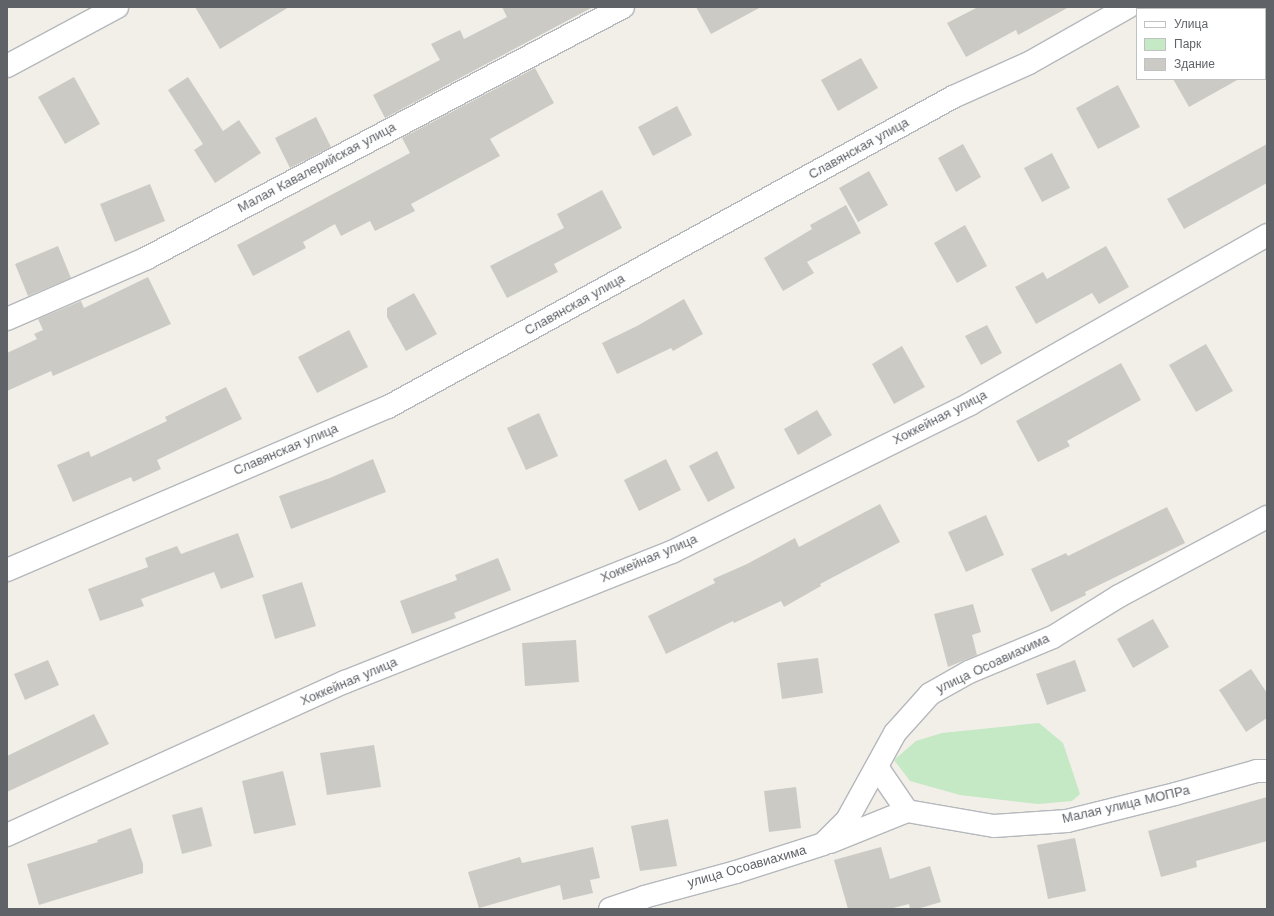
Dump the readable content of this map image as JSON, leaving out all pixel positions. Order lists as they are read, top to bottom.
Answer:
{
  "streets": {
    "street": [
      "Славянская улица",
      "Малая Кавалерийская улица",
      "Хоккейная улица",
      "улица Осоавиахима",
      "Малая улица МОПРа"
    ]
  },
  "legend": ["Улица", "Парк", "Здание"]
}
